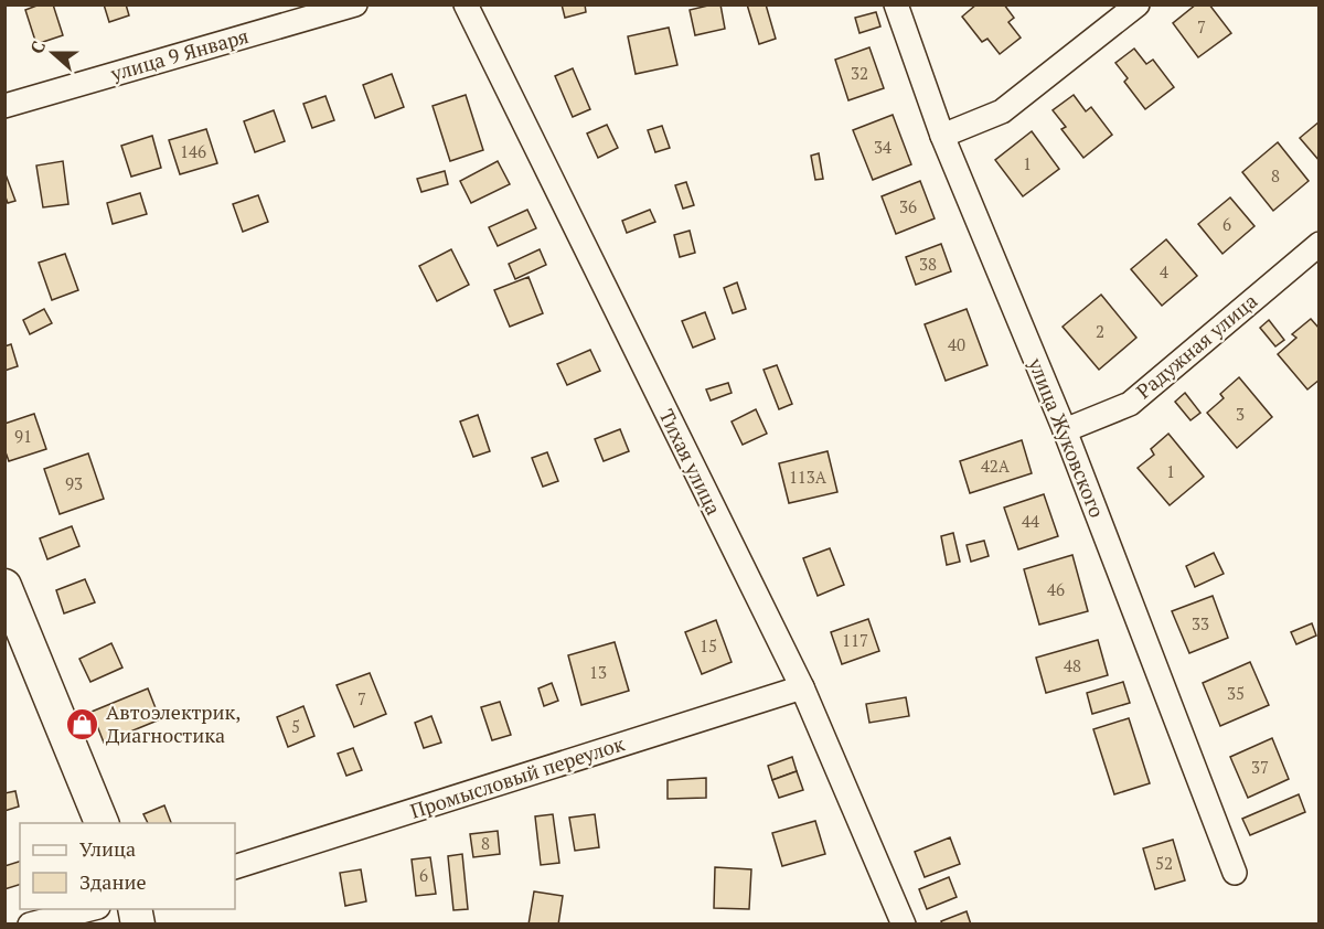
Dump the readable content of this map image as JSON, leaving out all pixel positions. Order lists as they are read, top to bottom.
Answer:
{
  "streets": {
    "street": [
      "улица 9 Января",
      "Радужная улица",
      "улица Жуковского",
      "Тихая улица",
      "Промысловый переулок"
    ]
  },
  "crossings": [
    ["Радужная улица", "улица Жуковского"],
    ["Тихая улица", "Промысловый переулок"]
  ],
  "places": {
    "shop": ["Автоэлектрик, Диагностика"]
  },
  "house_numbers": [
    "7",
    "32",
    "34",
    "146",
    "1",
    "8",
    "36",
    "6",
    "38",
    "4",
    "2",
    "40",
    "3",
    "91",
    "42А",
    "1",
    "113А",
    "93",
    "44",
    "46",
    "33",
    "117",
    "15",
    "48",
    "13",
    "35",
    "7",
    "5",
    "37",
    "8",
    "52",
    "6"
  ],
  "legend": ["Улица", "Здание"],
  "north": "left"
}
